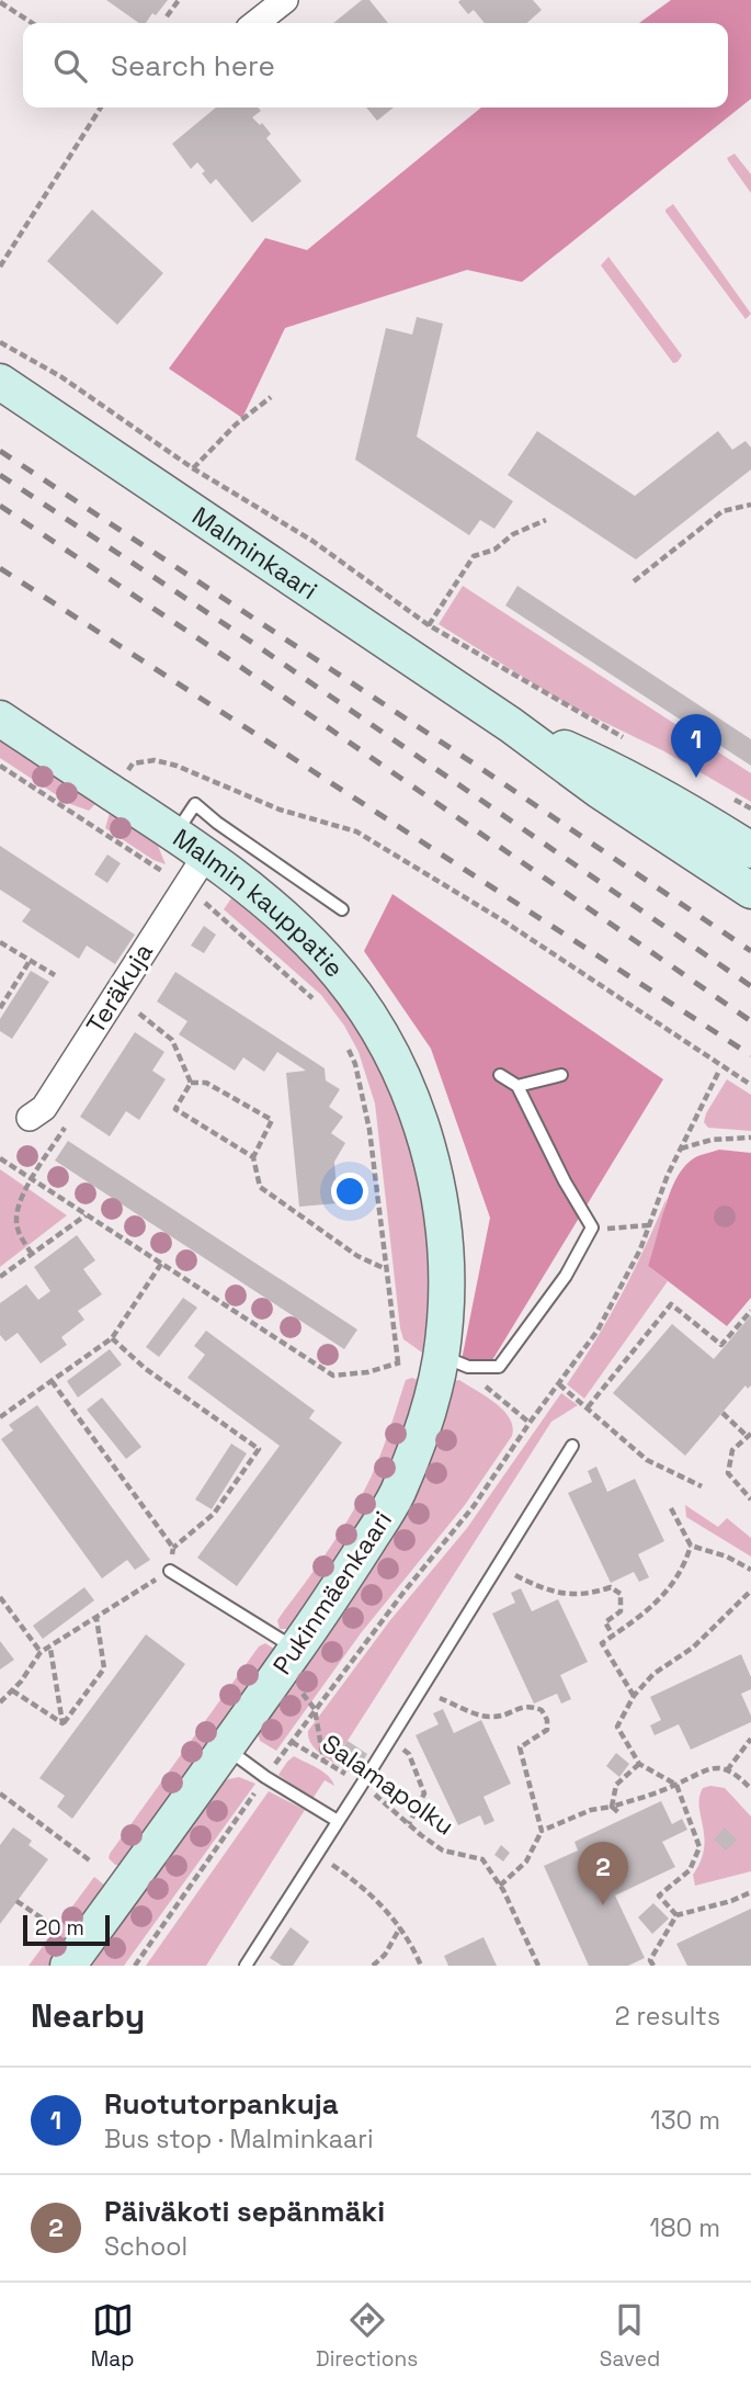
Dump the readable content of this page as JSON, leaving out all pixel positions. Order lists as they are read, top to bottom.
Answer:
{
  "streets": {
    "main road": ["Malminkaari", "Malmin kauppatie", "Pukinmäenkaari"],
    "street": ["Teräkuja"],
    "path": ["Salamapolku"]
  },
  "crossings": [
    ["Malmin kauppatie", "Teräkuja"],
    ["Malmin kauppatie", "Pukinmäenkaari"]
  ],
  "scale_bar": "20 m",
  "page": {
    "search": "Search here",
    "pins": ["1", "2"],
    "scale": "20 m",
    "heading": ["Nearby", "2 results"],
    "list": [
      {
        "mark": "1",
        "name": "Ruotutorpankuja",
        "note": "Bus stop · Malminkaari",
        "value": "130 m"
      },
      {
        "mark": "2",
        "name": "Päiväkoti sepänmäki",
        "note": "School",
        "value": "180 m"
      }
    ],
    "nav": ["Map", "Directions", "Saved"]
  }
}
